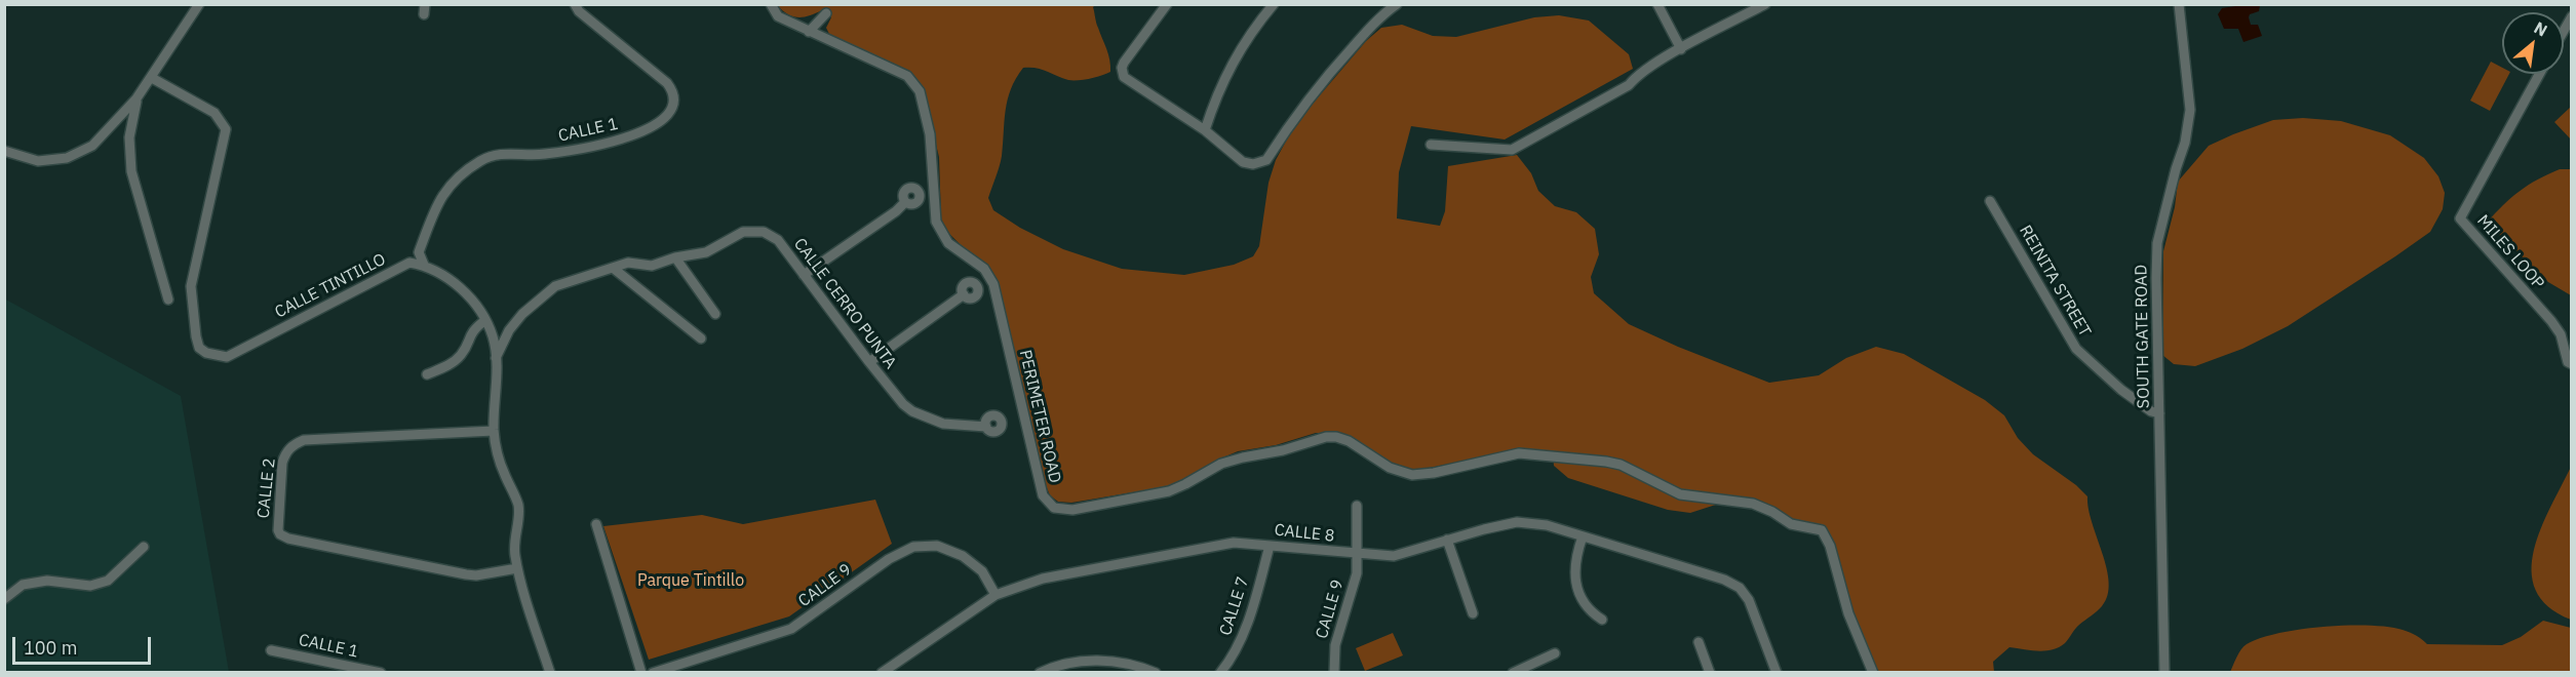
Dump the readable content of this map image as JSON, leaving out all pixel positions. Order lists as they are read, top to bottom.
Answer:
{
  "streets": {
    "street": [
      "CALLE 1",
      "MILES LOOP",
      "REINITA STREET",
      "CALLE TINTILLO",
      "CALLE CERRO PUNTA",
      "SOUTH GATE ROAD",
      "PERIMETER ROAD",
      "CALLE 2",
      "CALLE 8",
      "CALLE 9",
      "CALLE 7"
    ]
  },
  "crossings": [
    ["CALLE 1", "CALLE TINTILLO"],
    ["REINITA STREET", "SOUTH GATE ROAD"],
    ["CALLE 8", "CALLE 9"],
    ["CALLE 8", "CALLE 7"]
  ],
  "parks": ["Parque Tintillo"],
  "scale_bar": "100 m",
  "north": "top right"
}
